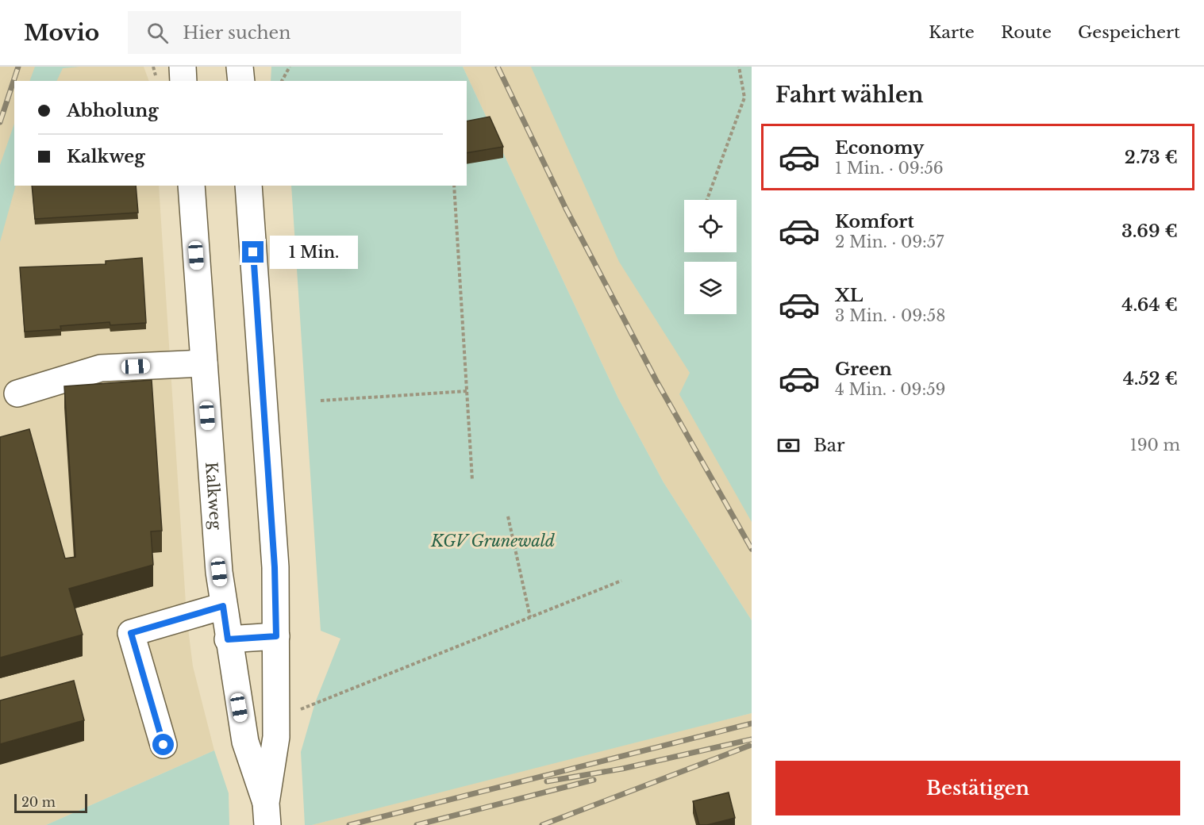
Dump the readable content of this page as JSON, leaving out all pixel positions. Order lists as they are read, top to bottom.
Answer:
{
  "streets": {
    "street": ["Kalkweg"]
  },
  "parks": ["KGV Grunewald"],
  "scale_bar": "20 m",
  "page": {
    "header": "Movio",
    "search": "Hier suchen",
    "nav": ["Karte", "Route", "Gespeichert"],
    "heading": "Fahrt wählen",
    "banner": ["Abholung", "Kalkweg"],
    "list": [
      {
        "name": "Economy",
        "note": "1 Min. · 09:56",
        "value": "2.73 €"
      },
      {
        "name": "Komfort",
        "note": "2 Min. · 09:57",
        "value": "3.69 €"
      },
      {
        "name": "XL",
        "note": "3 Min. · 09:58",
        "value": "4.64 €"
      },
      {
        "name": "Green",
        "note": "4 Min. · 09:59",
        "value": "4.52 €"
      }
    ],
    "bubble": "1 Min.",
    "pay": ["Bar", "190 m"],
    "buttons": "Bestätigen",
    "scale": "20 m"
  }
}
